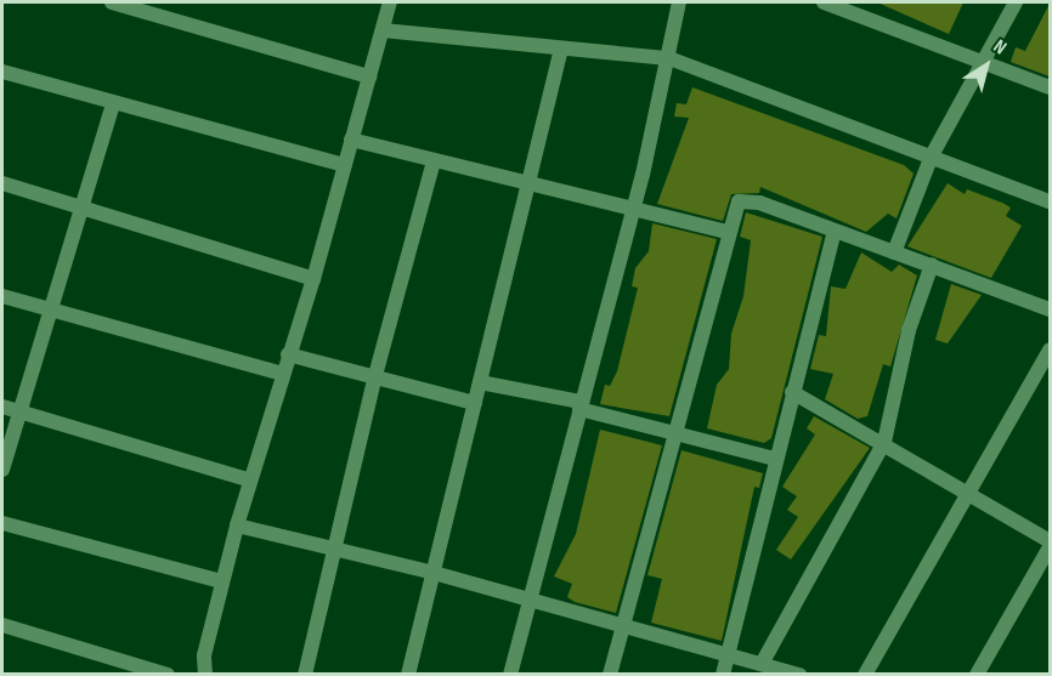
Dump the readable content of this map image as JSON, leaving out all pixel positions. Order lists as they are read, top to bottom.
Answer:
{
  "north": "top right"
}
